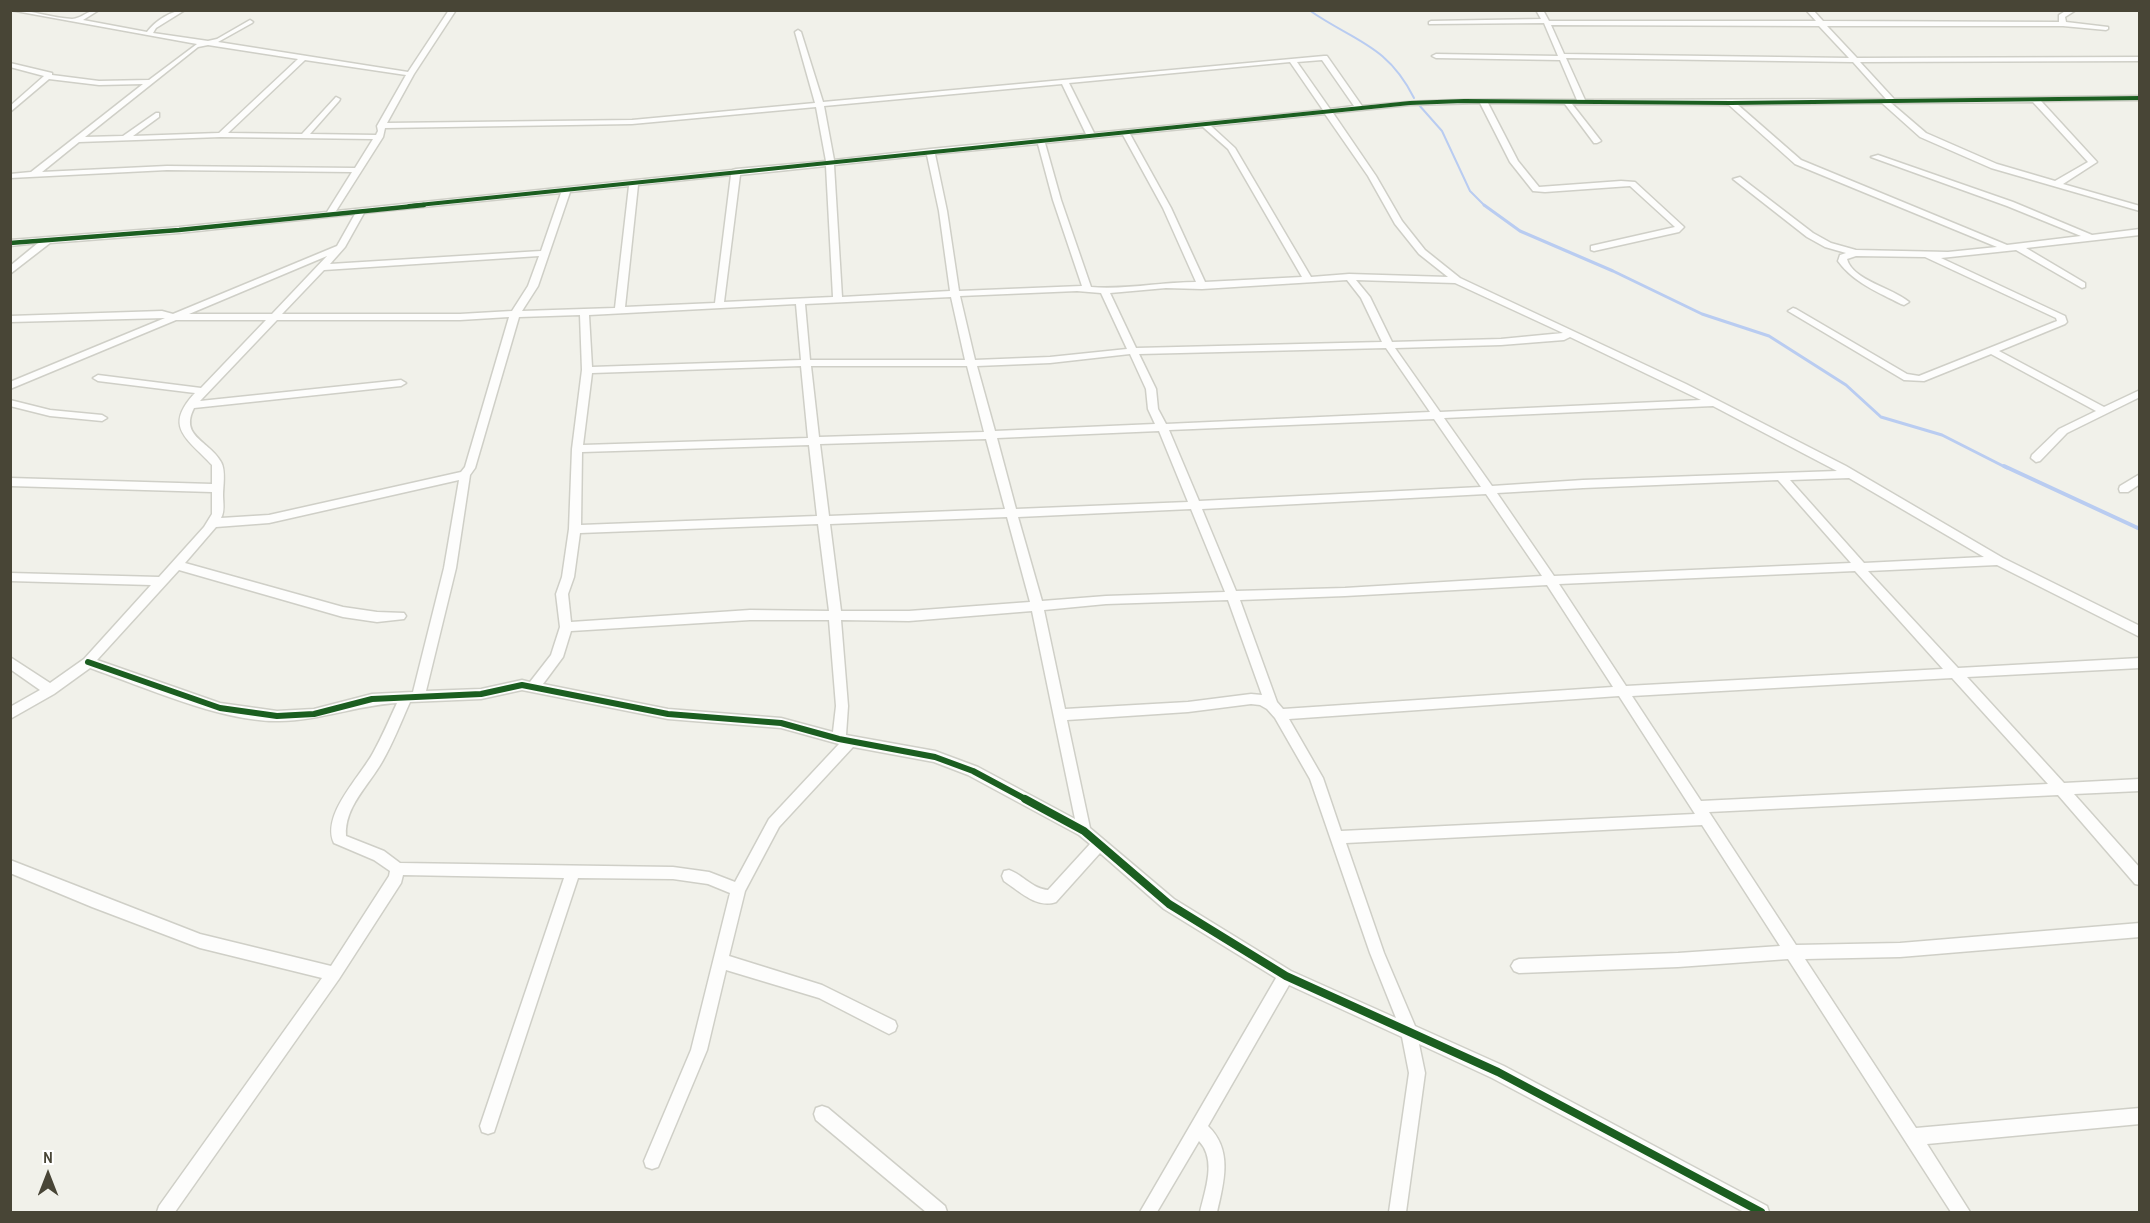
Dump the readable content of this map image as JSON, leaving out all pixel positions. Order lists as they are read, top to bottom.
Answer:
{
  "north": "top"
}
